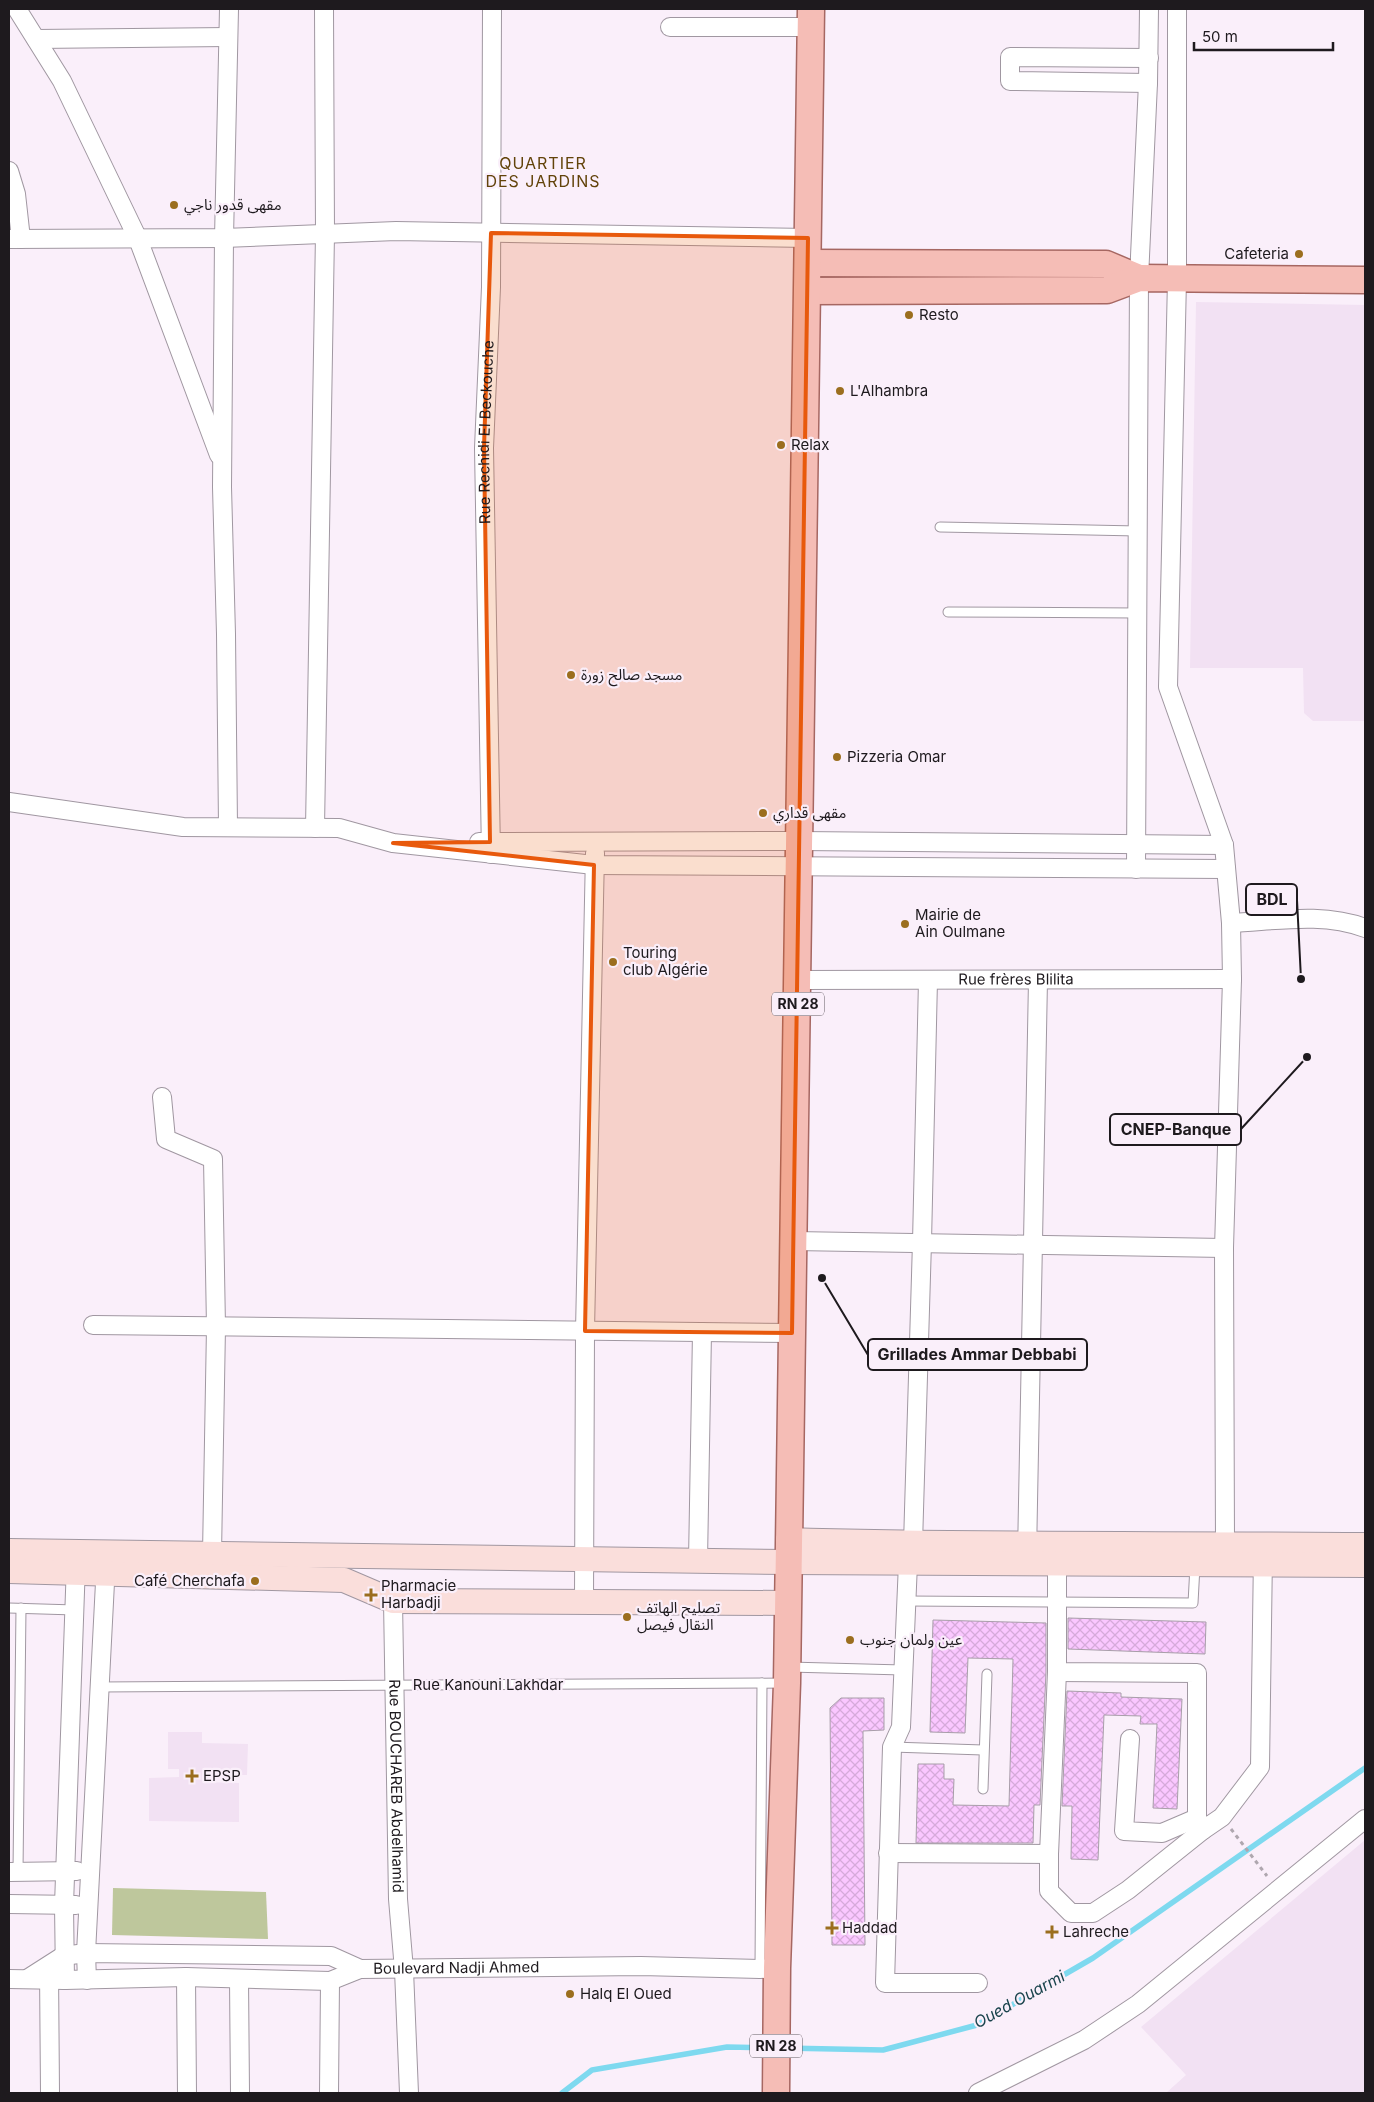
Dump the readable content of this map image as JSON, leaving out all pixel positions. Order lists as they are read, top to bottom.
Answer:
{
  "streets": {
    "main road": ["RN 28"],
    "street": [
      "Rue Rechidi El Beckouche",
      "Rue frères Blilita",
      "Rue BOUCHAREB Abdelhamid",
      "Boulevard Nadji Ahmed"
    ],
    "lane": ["Rue Kanouni Lakhdar"]
  },
  "crossings": [
    ["Rue frères Blilita", "RN 28"],
    ["RN 28", "Rue Kanouni Lakhdar"],
    ["RN 28", "Boulevard Nadji Ahmed"],
    ["Rue Kanouni Lakhdar", "Rue BOUCHAREB Abdelhamid"],
    ["Rue BOUCHAREB Abdelhamid", "Boulevard Nadji Ahmed"]
  ],
  "districts": ["QUARTIER DES JARDINS"],
  "water": ["Oued Ouarmi"],
  "places": {
    "other": [
      "مقهى قدور ناجي",
      "Cafeteria",
      "Resto",
      "L'Alhambra",
      "Relax",
      "مسجد صالح زورة",
      "Pizzeria Omar",
      "مقهى قداري",
      "Mairie de Ain Oulmane",
      "Touring club Algérie",
      "BDL",
      "CNEP-Banque",
      "Grillades Ammar Debbabi",
      "Café Cherchafa",
      "تصليح الهاتف النقال فيصل",
      "عين ولمان جنوب",
      "Halq El Oued"
    ],
    "health": [
      "Pharmacie Harbadji",
      "EPSP",
      "Haddad",
      "Lahreche"
    ]
  },
  "scale_bar": "50 m"
}
